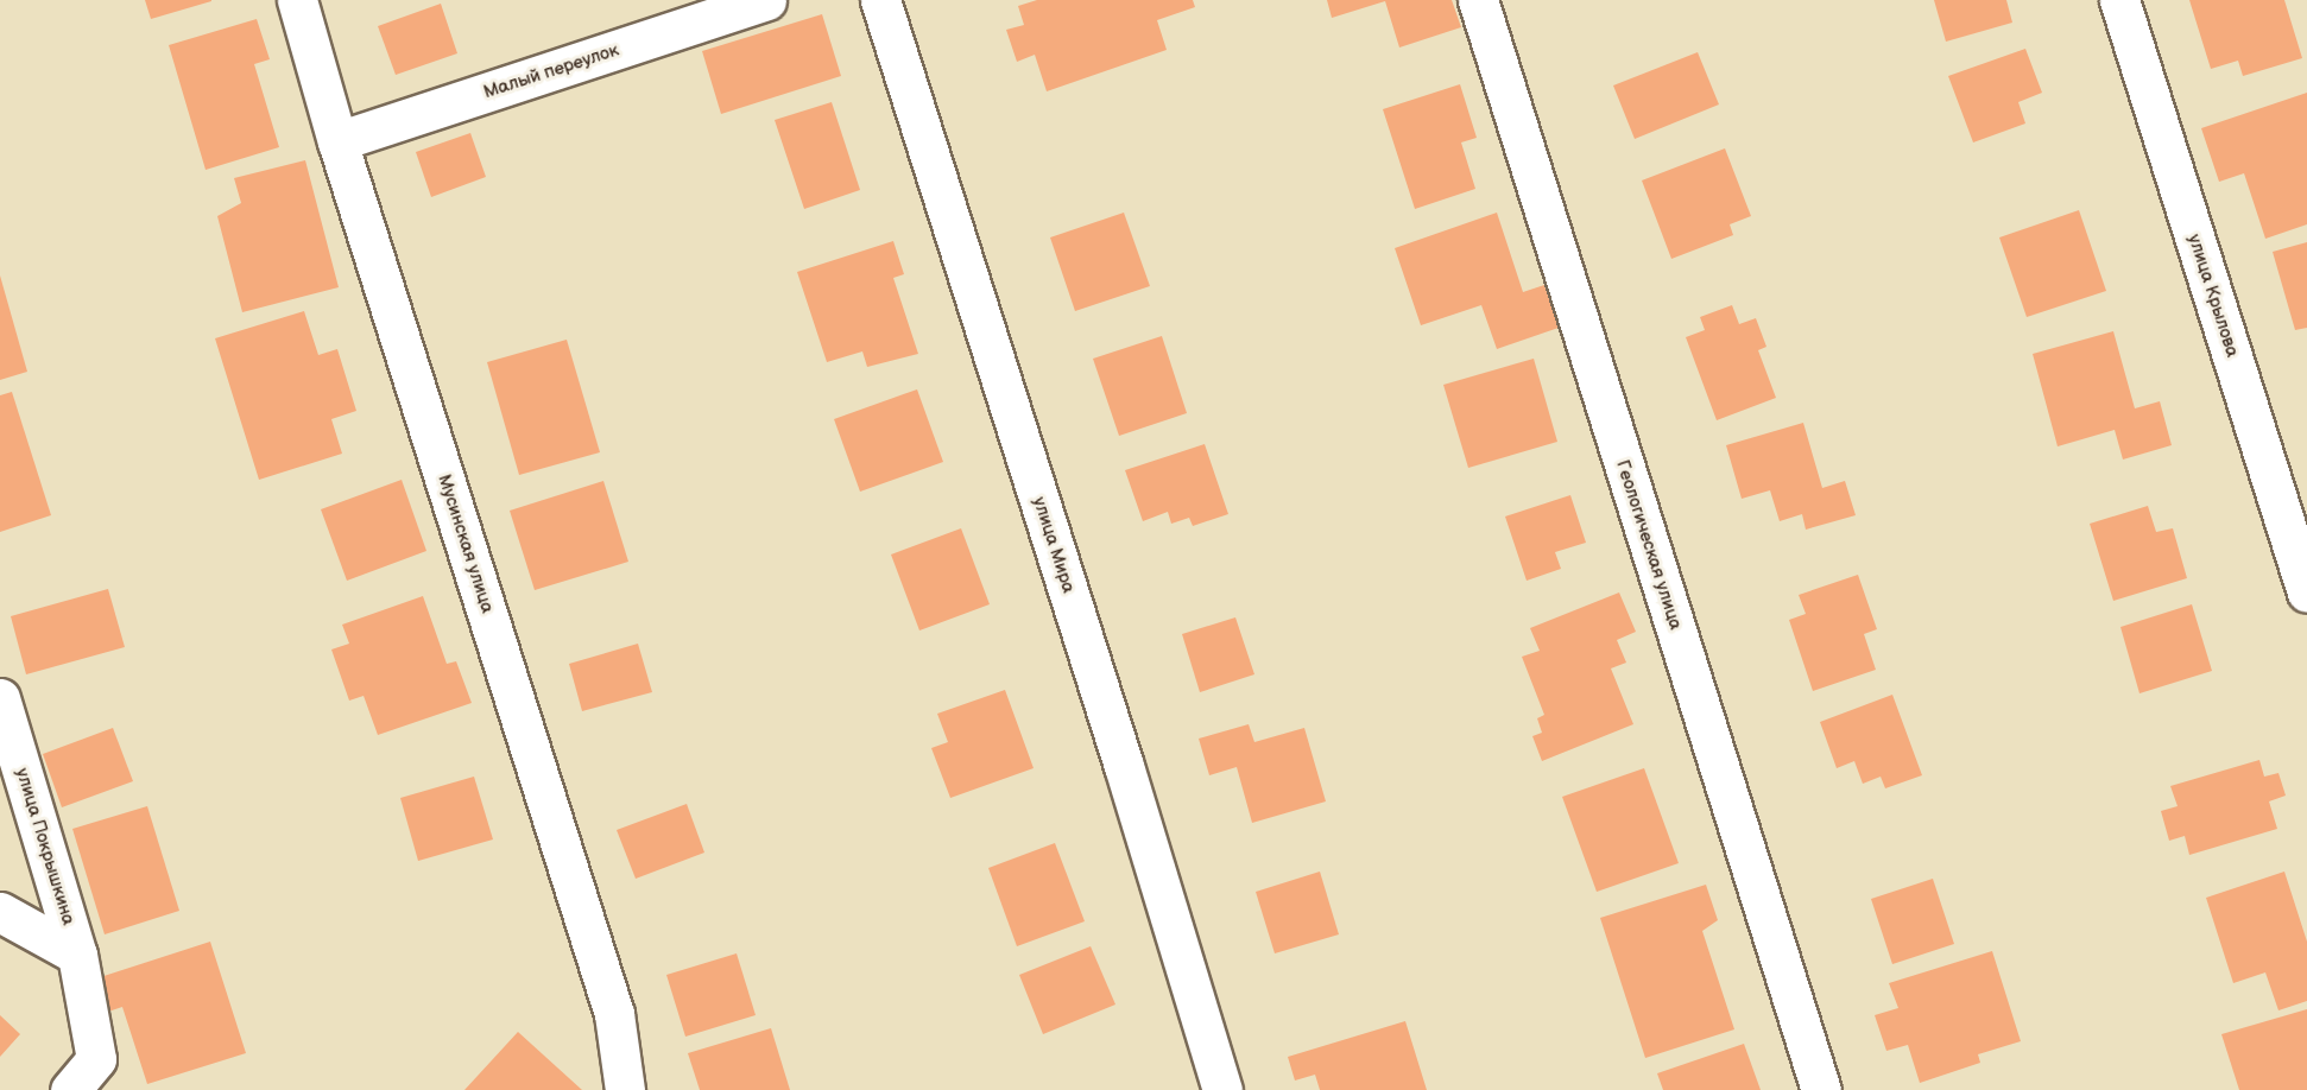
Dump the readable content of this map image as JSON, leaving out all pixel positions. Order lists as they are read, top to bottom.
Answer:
{
  "streets": {
    "street": [
      "Малый переулок",
      "улица Крылова",
      "Мусинская улица",
      "улица Мира",
      "Геологическая улица",
      "улица Покрышкина"
    ]
  },
  "crossings": [
    ["Малый переулок", "Мусинская улица"]
  ]
}
